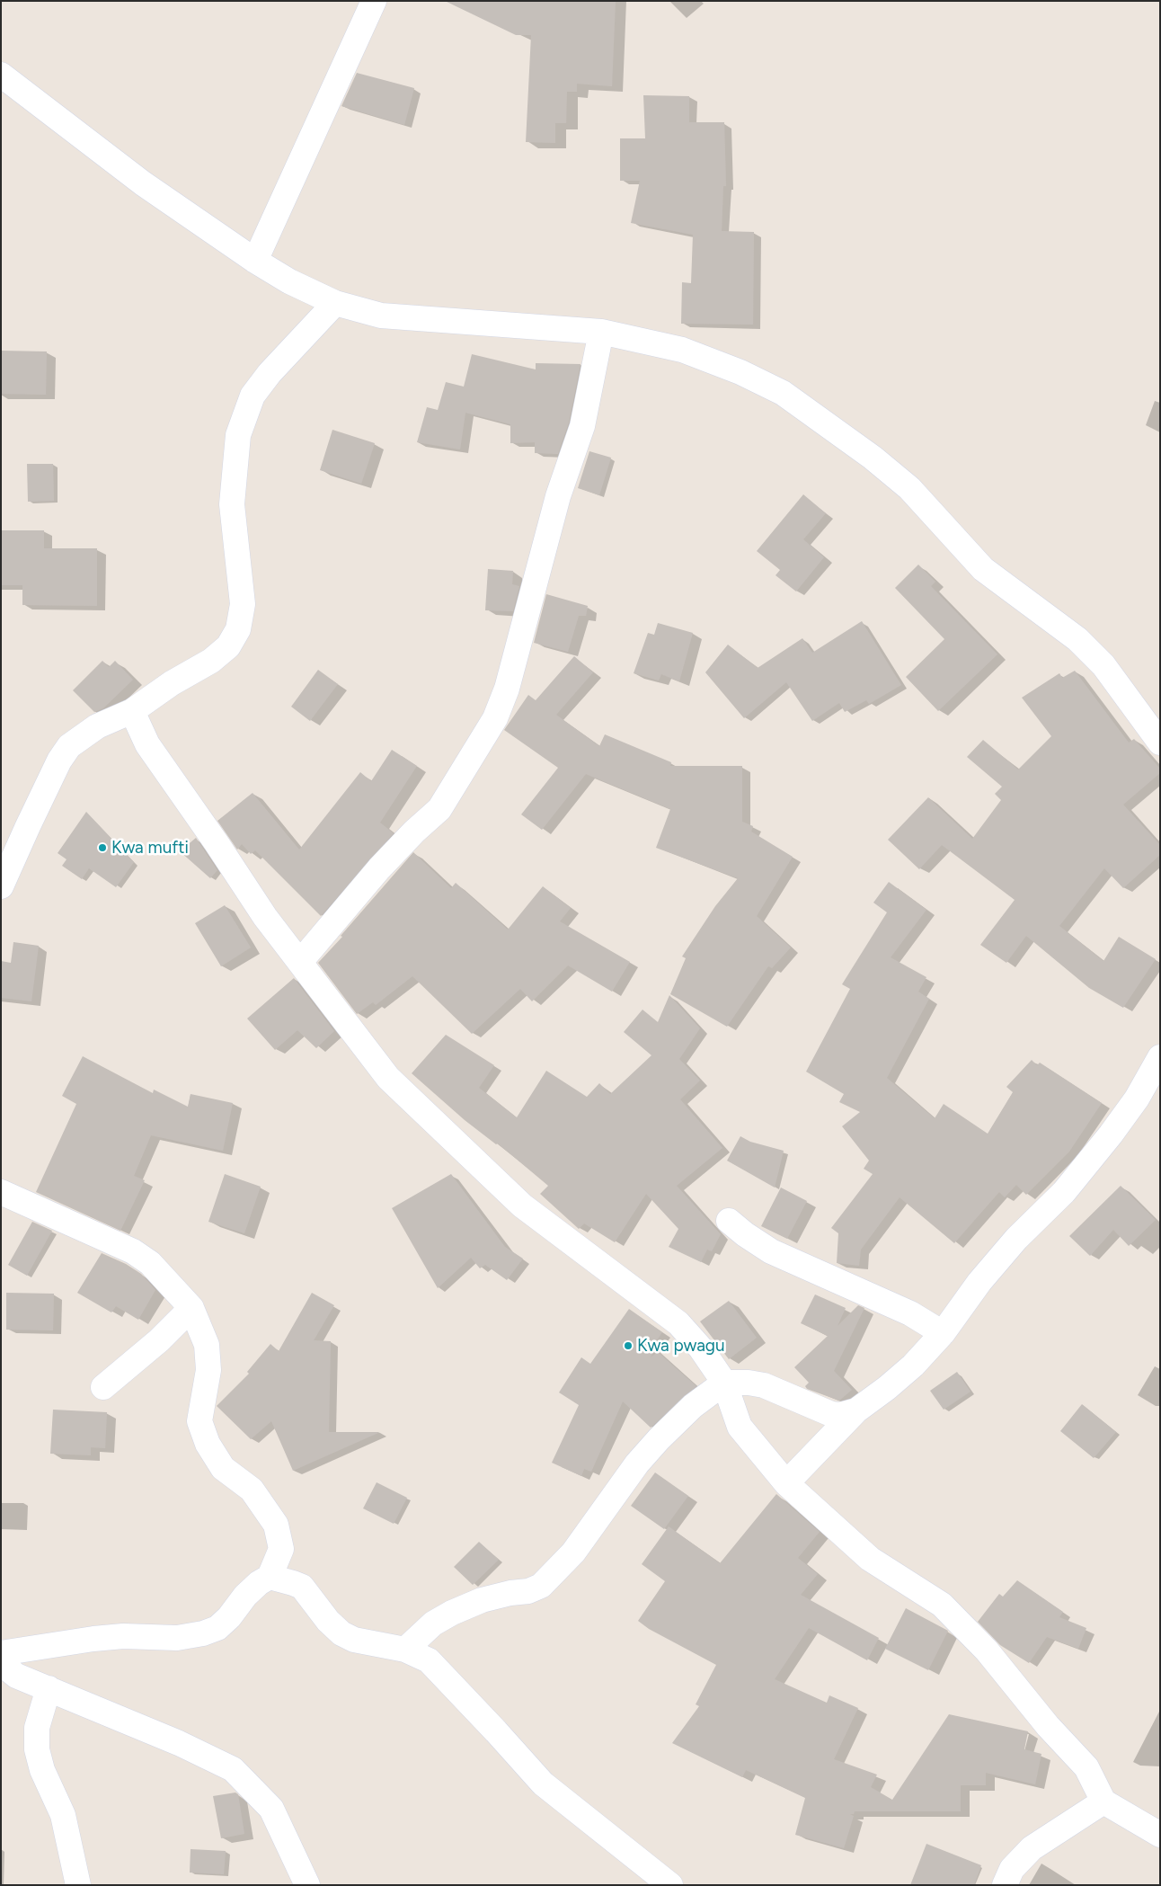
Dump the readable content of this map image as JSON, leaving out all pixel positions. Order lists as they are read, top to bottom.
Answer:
{
  "places": ["Kwa mufti", "Kwa pwagu"]
}
